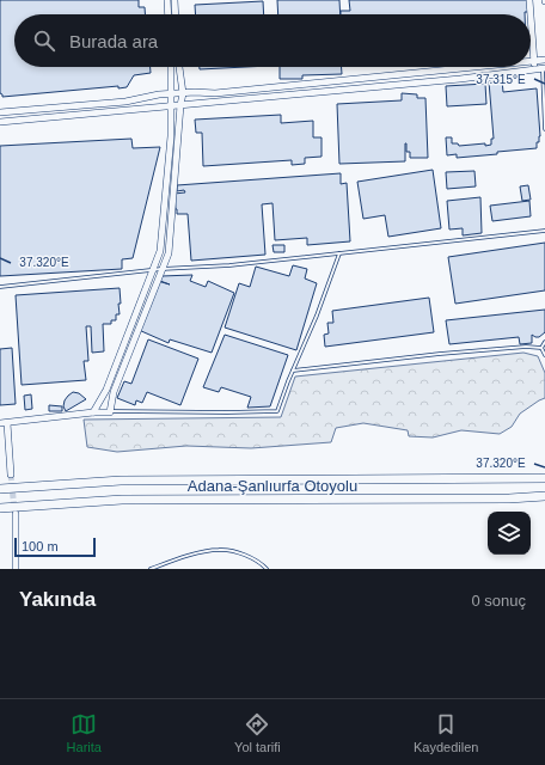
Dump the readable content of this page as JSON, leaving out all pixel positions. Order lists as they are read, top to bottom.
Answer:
{
  "streets": {
    "highway": ["Adana-Şanlıurfa Otoyolu"]
  },
  "scale_bar": "100 m",
  "page": {
    "search": "Burada ara",
    "scale": "100 m",
    "heading": ["Yakında", "0 sonuç"],
    "nav": ["Harita", "Yol tarifi", "Kaydedilen"]
  },
  "coordinates": ["37.315°E", "37.320°E"]
}
